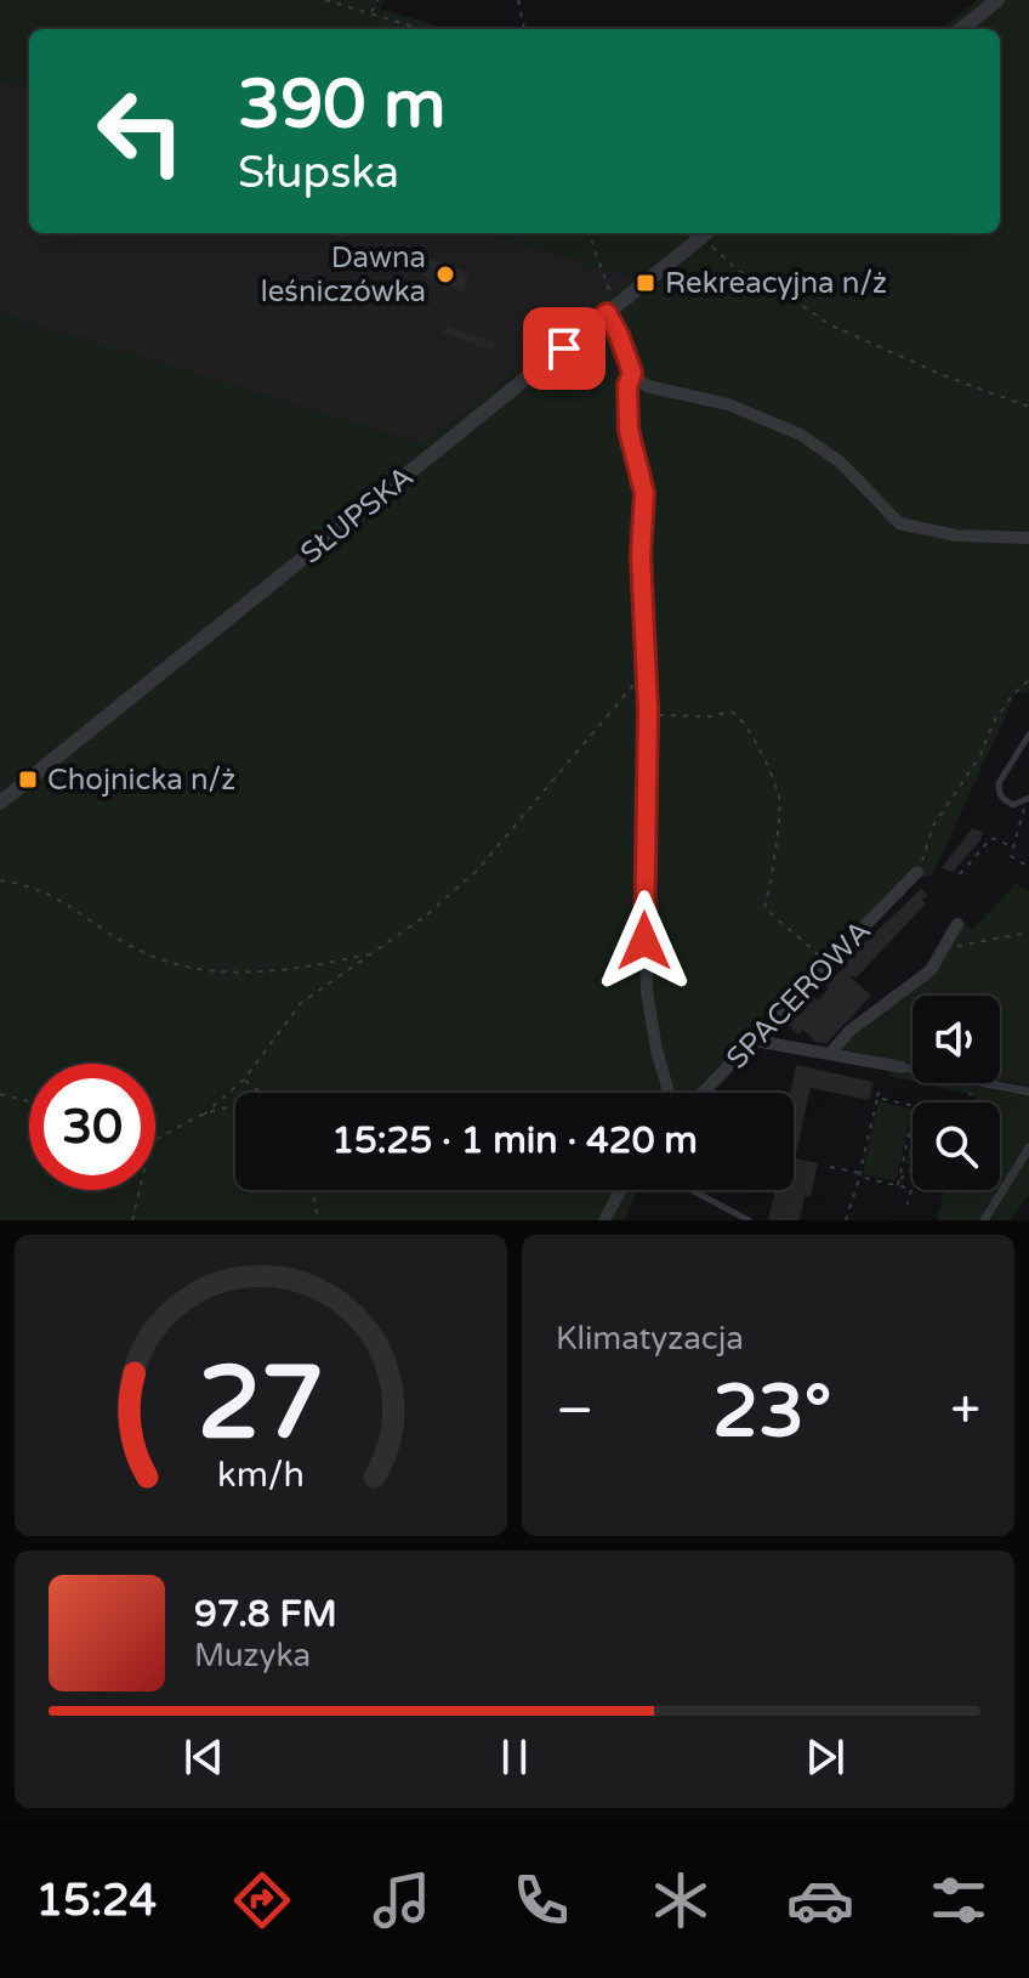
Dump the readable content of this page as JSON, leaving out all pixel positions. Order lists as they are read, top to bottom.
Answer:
{
  "streets": {
    "street": ["SŁUPSKA", "SPACEROWA"]
  },
  "places": {
    "other": ["Dawna leśniczówka"],
    "transit": ["Rekreacyjna n/ż", "Chojnicka n/ż"]
  },
  "page": {
    "turn": ["390 m", "Słupska"],
    "limit": "30",
    "trip": "15:25 · 1 min · 420 m",
    "tile": "Klimatyzacja",
    "heat": ["−", "23°", "+"],
    "song": ["97.8 FM", "Muzyka"],
    "tabs": "15:24",
    "gauge": ["27", "km/h"]
  }
}
